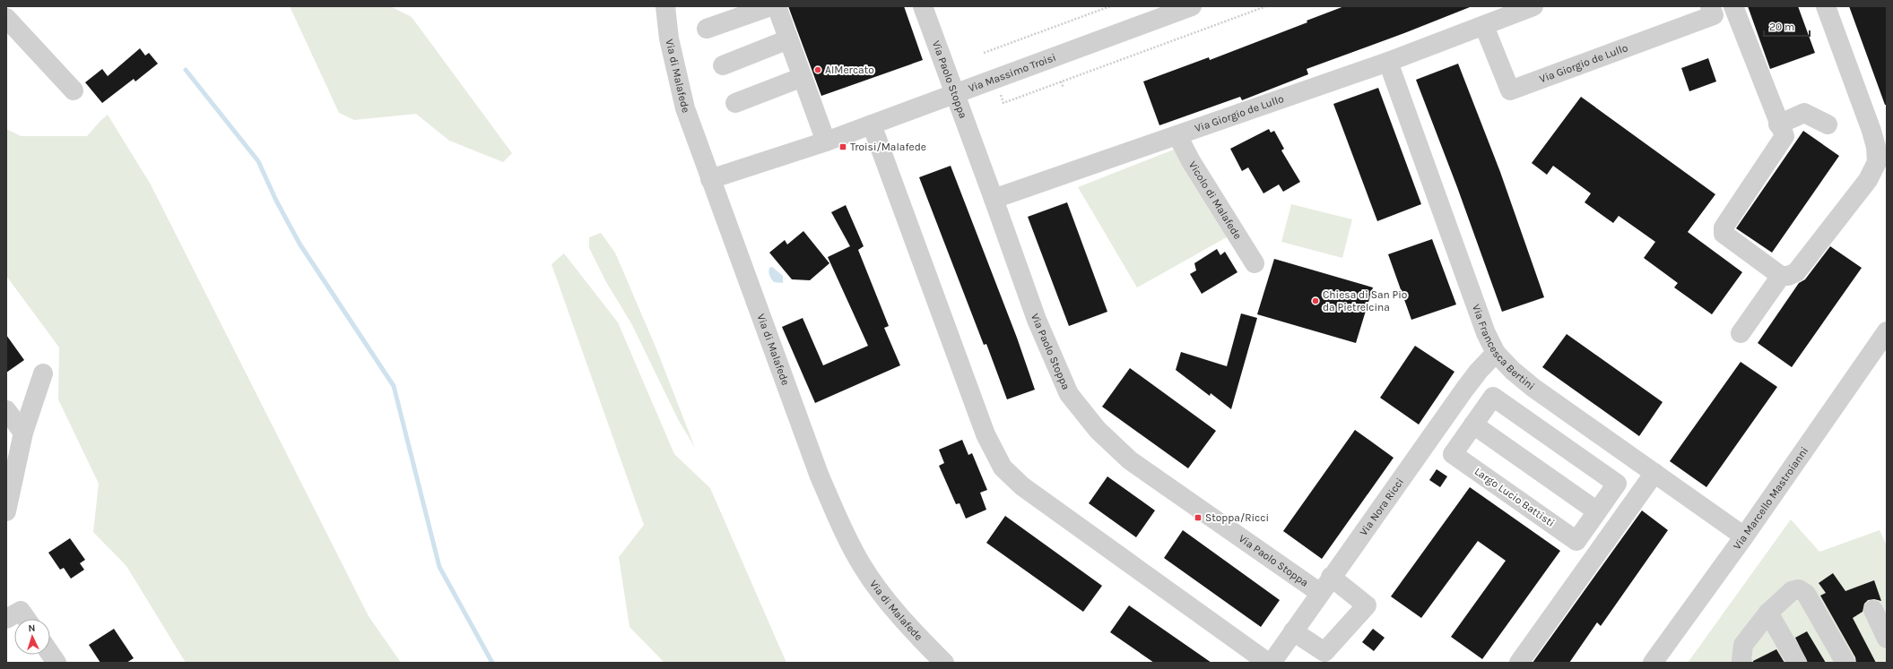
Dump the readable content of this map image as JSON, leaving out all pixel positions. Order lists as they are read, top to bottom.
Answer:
{
  "streets": {
    "street": [
      "Via Giorgio de Lullo",
      "Via Massimo Troisi",
      "Via di Malafede",
      "Via Paolo Stoppa",
      "Vicolo di Malafede",
      "Via Francesca Bertini",
      "Largo Lucio Battisti",
      "Via Marcello Mastroianni",
      "Via Nora Ricci"
    ]
  },
  "crossings": [
    ["Via Giorgio de Lullo", "Via Paolo Stoppa"],
    ["Via Giorgio de Lullo", "Vicolo di Malafede"],
    ["Via Giorgio de Lullo", "Via Francesca Bertini"],
    ["Via Massimo Troisi", "Via di Malafede"],
    ["Via Massimo Troisi", "Via Paolo Stoppa"],
    ["Via Paolo Stoppa", "Via Nora Ricci"],
    ["Via Francesca Bertini", "Largo Lucio Battisti"],
    ["Via Francesca Bertini", "Via Marcello Mastroianni"],
    ["Via Francesca Bertini", "Via Nora Ricci"]
  ],
  "places": {
    "other": ["AlMercato", "Chiesa di San Pio da Pietrelcina"],
    "transit": ["Troisi/Malafede", "Stoppa/Ricci"]
  },
  "scale_bar": "20 m",
  "north": "top"
}
